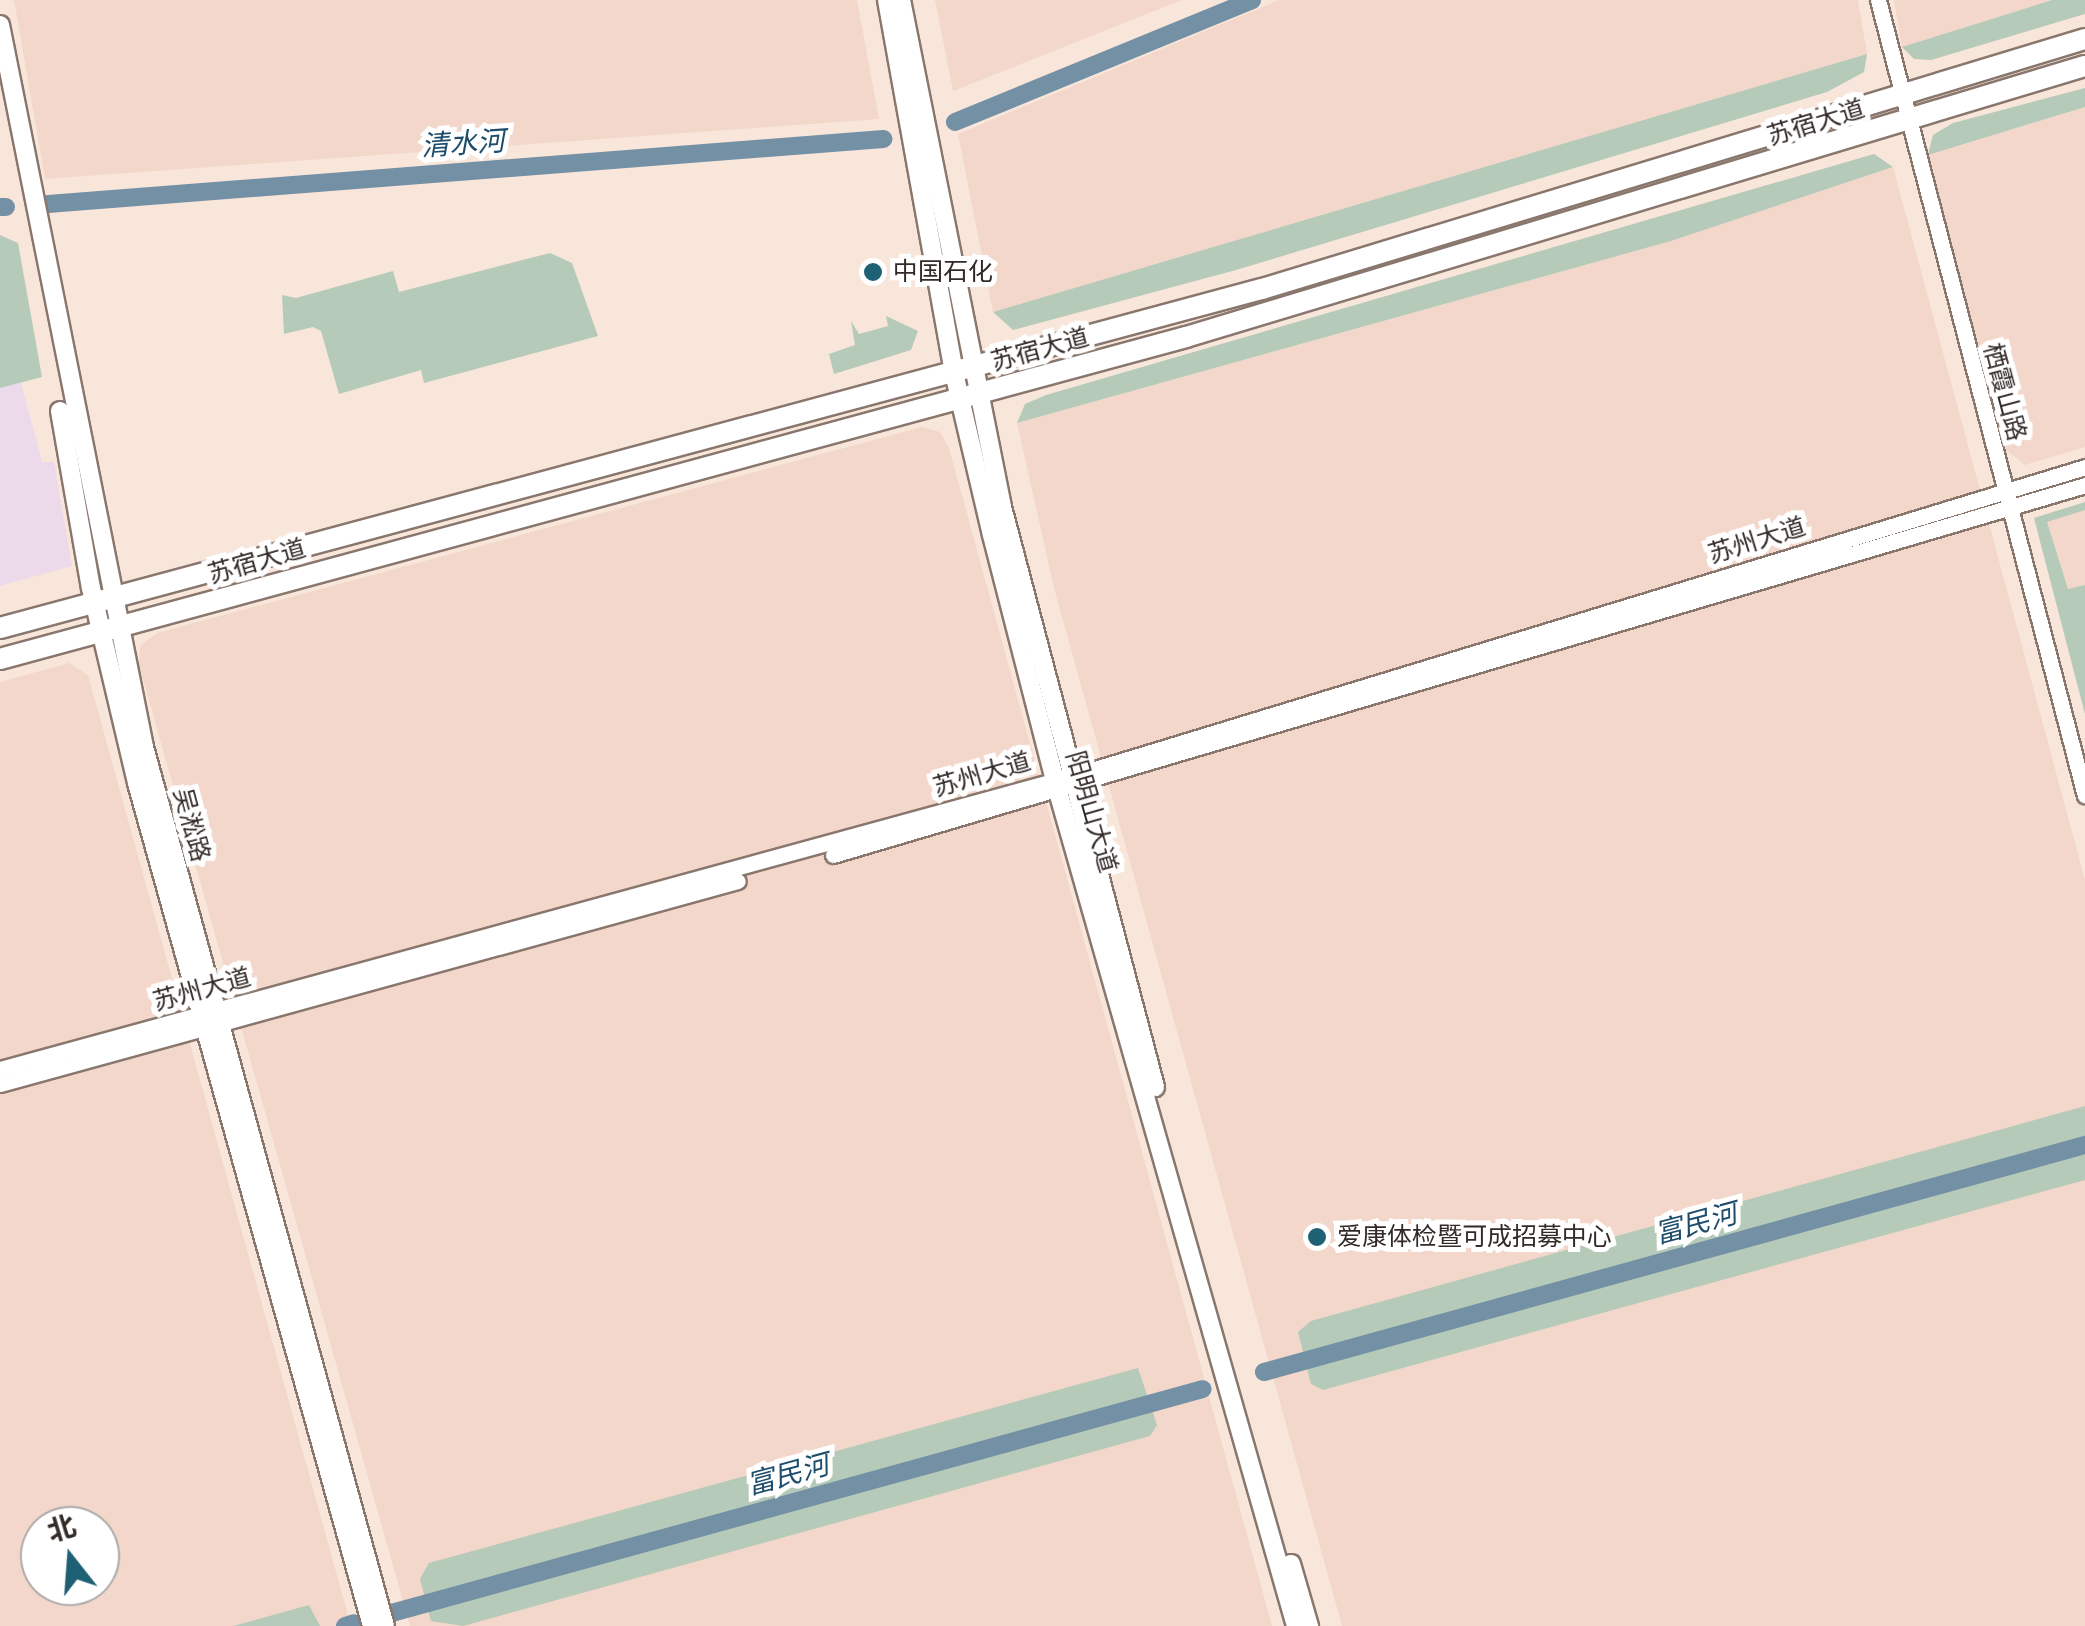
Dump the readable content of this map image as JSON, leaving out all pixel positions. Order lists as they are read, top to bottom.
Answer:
{
  "streets": {
    "main road": ["苏宿大道", "阳明山大道", "吴淞路"],
    "street": ["栖霞山路", "苏州大道"]
  },
  "crossings": [
    ["苏宿大道", "栖霞山路"],
    ["苏宿大道", "阳明山大道"],
    ["苏宿大道", "吴淞路"],
    ["栖霞山路", "苏州大道"],
    ["苏州大道", "阳明山大道"],
    ["苏州大道", "吴淞路"]
  ],
  "water": ["清水河", "富民河"],
  "places": ["中国石化", "爱康体检暨可成招募中心"],
  "north": "top"
}
